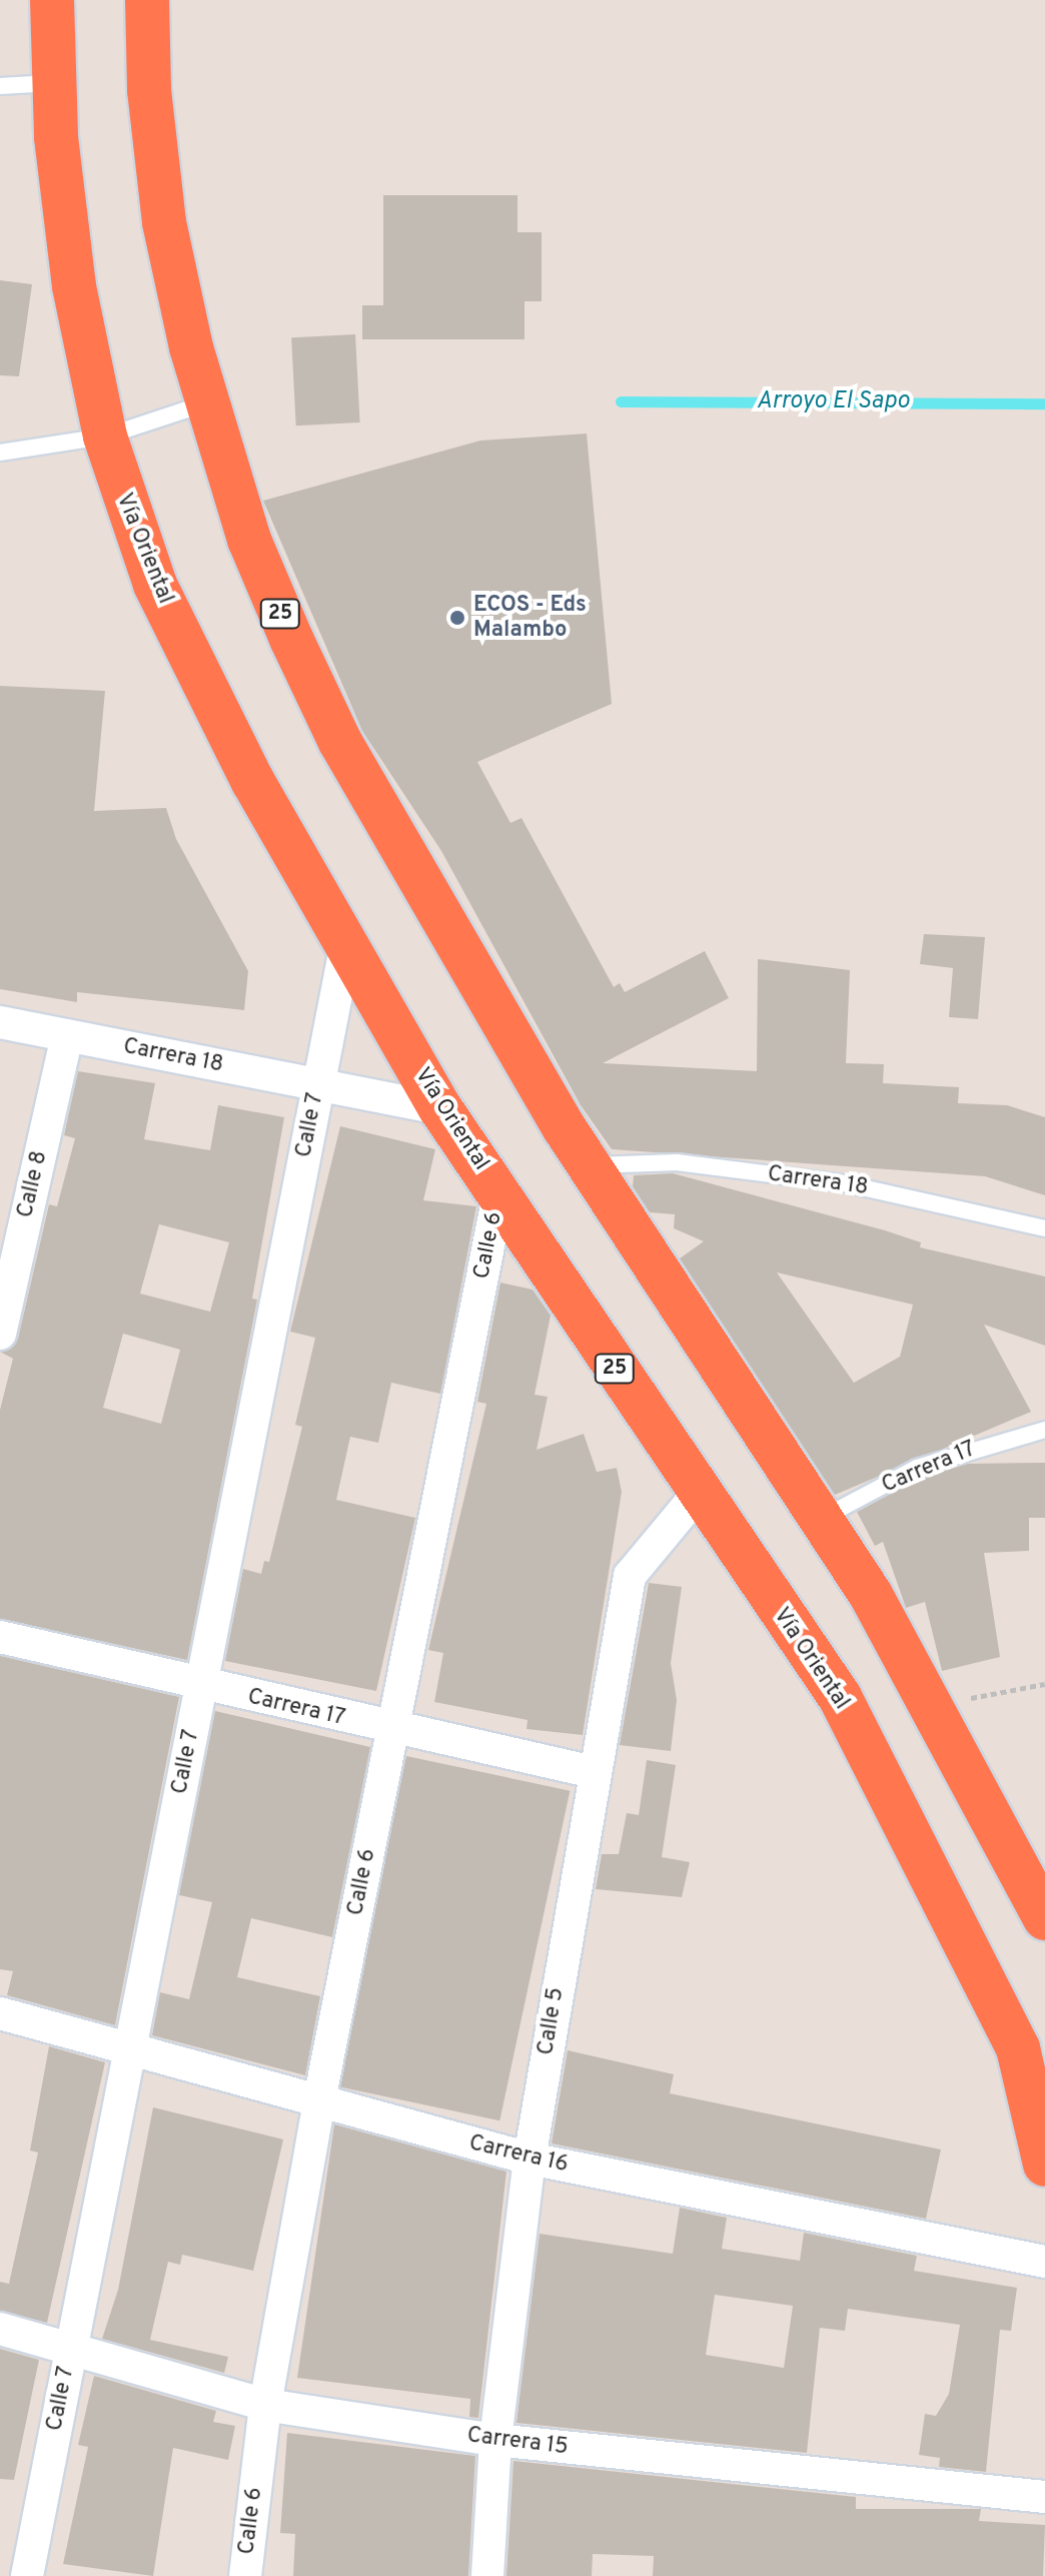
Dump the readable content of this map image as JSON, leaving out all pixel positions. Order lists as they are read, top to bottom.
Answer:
{
  "streets": {
    "highway": ["Vía Oriental", "25"],
    "street": [
      "Carrera 18",
      "Calle 7",
      "Calle 8",
      "Calle 6",
      "Carrera 17",
      "Calle 5",
      "Carrera 16",
      "Carrera 15"
    ]
  },
  "crossings": [
    ["Vía Oriental", "Carrera 18"],
    ["Vía Oriental", "Calle 7"],
    ["Vía Oriental", "Calle 6"],
    ["Vía Oriental", "Calle 5"],
    ["25", "Carrera 18"],
    ["25", "Carrera 17"],
    ["Carrera 18", "Calle 7"],
    ["Carrera 18", "Calle 8"],
    ["Calle 7", "Carrera 17"],
    ["Calle 7", "Carrera 16"],
    ["Calle 7", "Carrera 15"],
    ["Calle 6", "Carrera 17"],
    ["Calle 6", "Carrera 16"],
    ["Calle 6", "Carrera 15"],
    ["Carrera 17", "Calle 5"],
    ["Calle 5", "Carrera 16"],
    ["Calle 5", "Carrera 15"]
  ],
  "water": ["Arroyo El Sapo"],
  "places": ["ECOS - Eds Malambo"]
}
